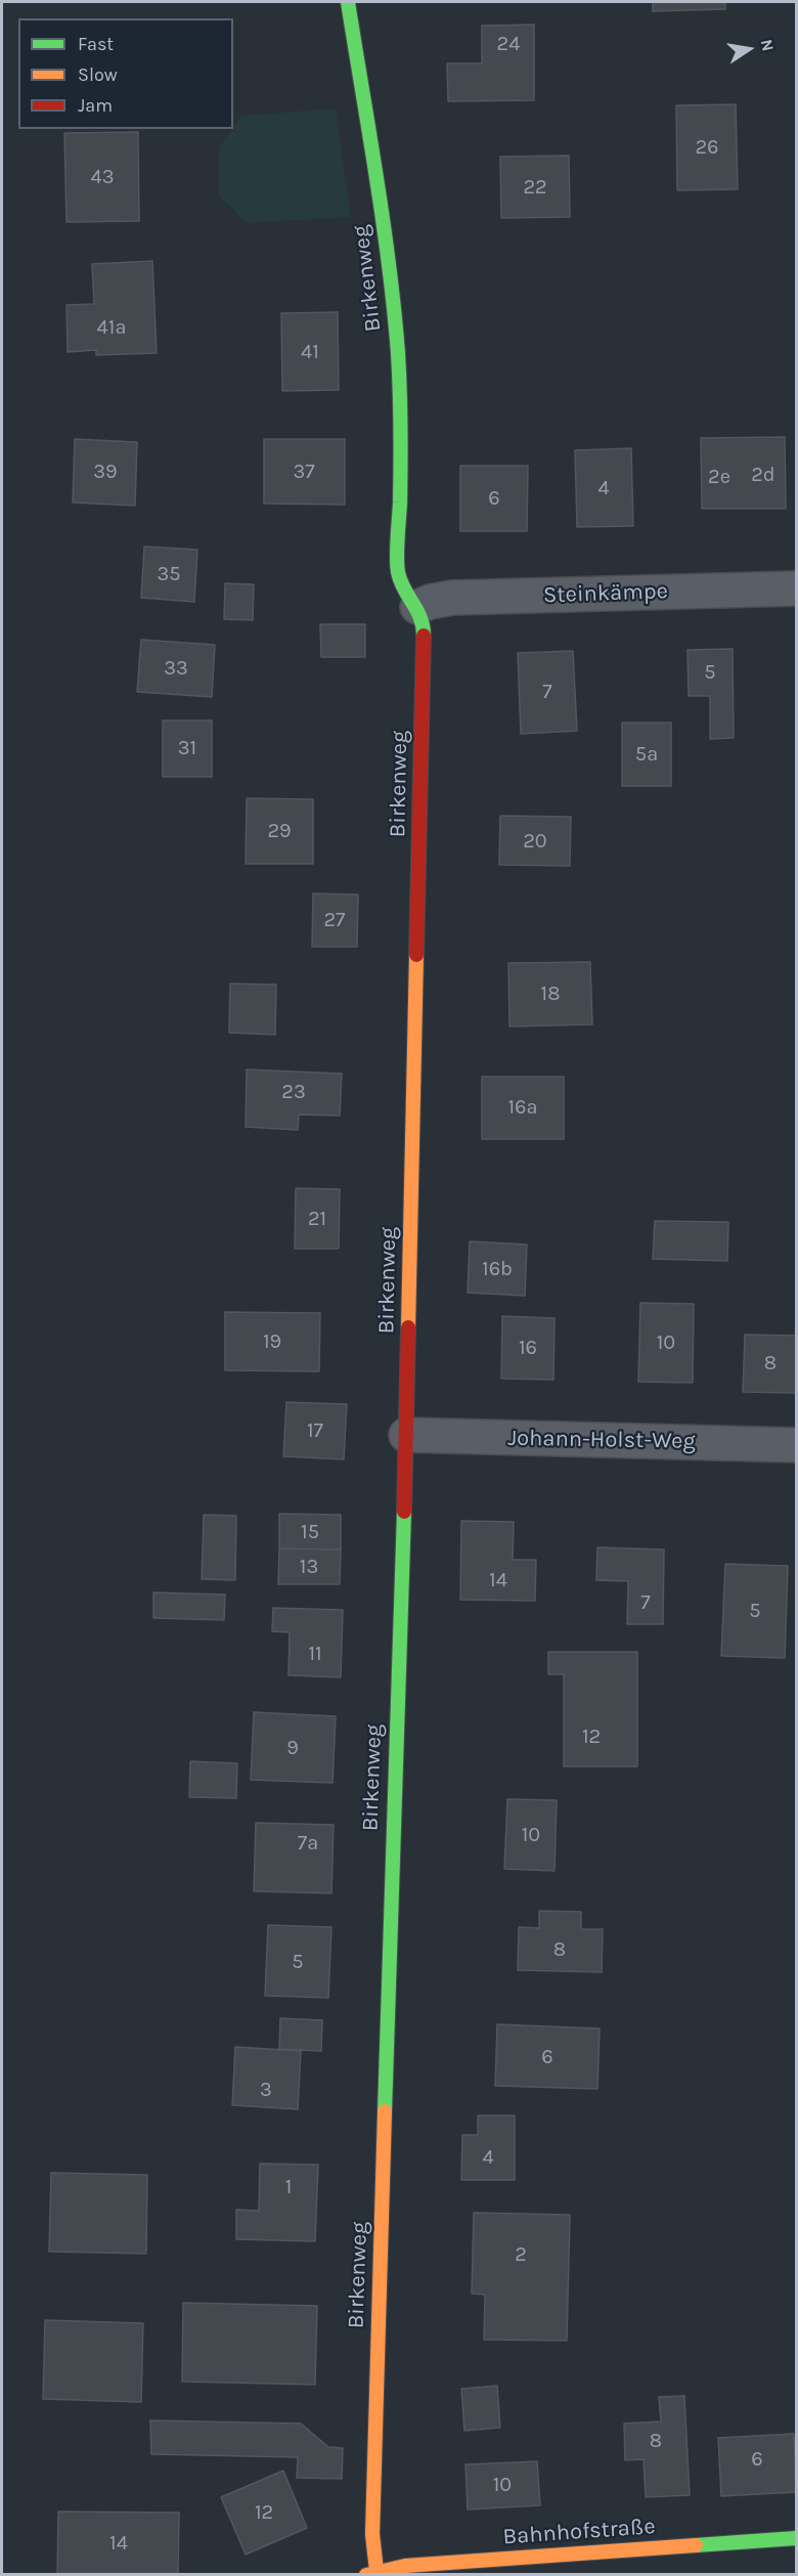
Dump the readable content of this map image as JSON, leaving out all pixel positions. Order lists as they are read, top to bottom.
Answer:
{
  "streets": {
    "street": [
      "Birkenweg",
      "Steinkämpe",
      "Johann-Holst-Weg",
      "Bahnhofstraße"
    ]
  },
  "crossings": [
    ["Birkenweg", "Steinkämpe"],
    ["Birkenweg", "Johann-Holst-Weg"],
    ["Birkenweg", "Bahnhofstraße"]
  ],
  "house_numbers": [
    "24",
    "26",
    "43",
    "22",
    "41a",
    "41",
    "39",
    "37",
    "2d",
    "2e",
    "4",
    "6",
    "35",
    "33",
    "5",
    "7",
    "31",
    "5a",
    "29",
    "20",
    "27",
    "18",
    "23",
    "16a",
    "21",
    "16b",
    "19",
    "10",
    "16",
    "8",
    "17",
    "15",
    "13",
    "14",
    "7",
    "5",
    "11",
    "12",
    "9",
    "10",
    "7a",
    "8",
    "5",
    "6",
    "3",
    "4",
    "1",
    "2",
    "8",
    "6",
    "10",
    "12",
    "14"
  ],
  "legend": ["Fast", "Slow", "Jam"],
  "north": "right"
}
